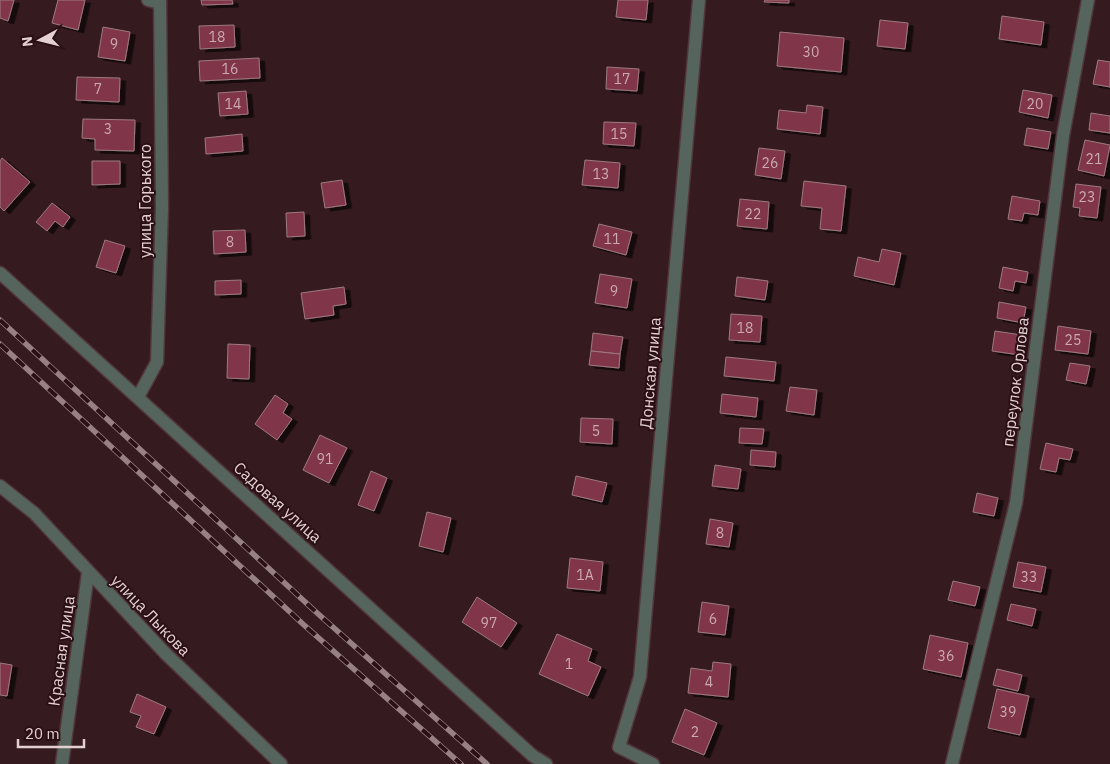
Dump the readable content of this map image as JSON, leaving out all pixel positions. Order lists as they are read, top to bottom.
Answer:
{
  "streets": {
    "street": [
      "улица Горького",
      "Донская улица",
      "переулок Орлова",
      "Садовая улица",
      "улица Лыкова",
      "Красная улица"
    ]
  },
  "crossings": [
    ["улица Горького", "Садовая улица"],
    ["улица Лыкова", "Красная улица"]
  ],
  "house_numbers": [
    "18",
    "9",
    "30",
    "16",
    "17",
    "7",
    "14",
    "20",
    "3",
    "15",
    "21",
    "26",
    "13",
    "23",
    "22",
    "11",
    "8",
    "9",
    "18",
    "25",
    "5",
    "91",
    "8",
    "1А",
    "33",
    "6",
    "97",
    "36",
    "1",
    "4",
    "39",
    "2"
  ],
  "scale_bar": "20 m",
  "north": "left"
}
